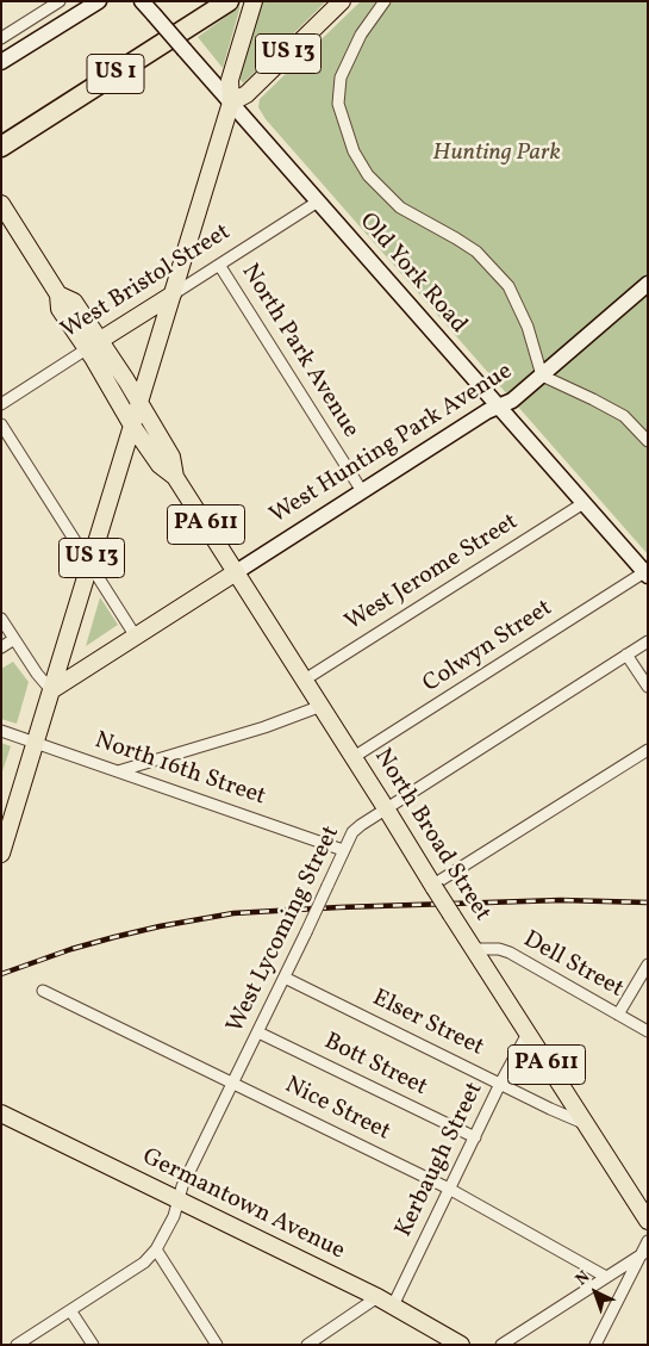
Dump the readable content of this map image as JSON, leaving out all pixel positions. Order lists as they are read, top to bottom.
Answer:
{
  "streets": {
    "highway": ["US 1"],
    "main road": [
      "US 13",
      "West Bristol Street",
      "West Hunting Park Avenue",
      "PA 611",
      "North Broad Street",
      "Germantown Avenue"
    ],
    "street": [
      "Old York Road",
      "North Park Avenue",
      "West Jerome Street",
      "Colwyn Street",
      "North 16th Street",
      "West Lycoming Street",
      "Dell Street",
      "Elser Street",
      "Bott Street",
      "Nice Street",
      "Kerbaugh Street"
    ]
  },
  "crossings": [
    ["US 13", "Old York Road"],
    ["US 13", "West Bristol Street"],
    ["US 13", "West Hunting Park Avenue"],
    ["US 13", "North 16th Street"],
    ["US 13", "North Broad Street"],
    ["Old York Road", "West Bristol Street"],
    ["Old York Road", "West Hunting Park Avenue"],
    ["Old York Road", "West Jerome Street"],
    ["Old York Road", "Colwyn Street"],
    ["West Bristol Street", "North Park Avenue"],
    ["West Bristol Street", "North Broad Street"],
    ["North Park Avenue", "West Hunting Park Avenue"],
    ["West Hunting Park Avenue", "North Broad Street"],
    ["West Jerome Street", "North Broad Street"],
    ["Colwyn Street", "North Broad Street"],
    ["North 16th Street", "West Lycoming Street"],
    ["North Broad Street", "West Lycoming Street"],
    ["North Broad Street", "Dell Street"],
    ["North Broad Street", "Elser Street"],
    ["North Broad Street", "Kerbaugh Street"],
    ["West Lycoming Street", "Elser Street"],
    ["West Lycoming Street", "Bott Street"],
    ["West Lycoming Street", "Nice Street"],
    ["West Lycoming Street", "Germantown Avenue"],
    ["Elser Street", "Kerbaugh Street"],
    ["Bott Street", "Kerbaugh Street"],
    ["Nice Street", "Kerbaugh Street"],
    ["Kerbaugh Street", "Germantown Avenue"]
  ],
  "parks": ["Hunting Park"],
  "north": "top left"
}
